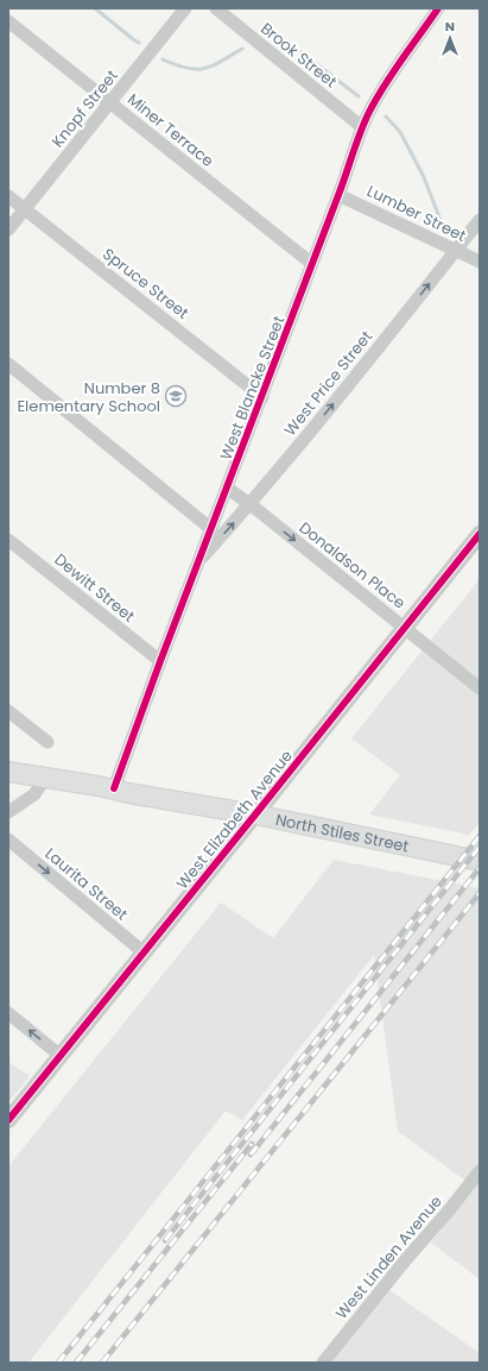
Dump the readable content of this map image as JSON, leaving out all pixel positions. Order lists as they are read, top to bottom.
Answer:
{
  "streets": {
    "main road": ["North Stiles Street"],
    "street": [
      "Brook Street",
      "Knopf Street",
      "Miner Terrace",
      "Lumber Street",
      "Spruce Street",
      "West Price Street",
      "West Blancke Street",
      "Donaldson Place",
      "Dewitt Street",
      "West Elizabeth Avenue",
      "Laurita Street",
      "West Linden Avenue"
    ]
  },
  "crossings": [
    ["Brook Street", "West Blancke Street"],
    ["Knopf Street", "Miner Terrace"],
    ["Knopf Street", "Spruce Street"],
    ["Miner Terrace", "West Blancke Street"],
    ["Lumber Street", "West Price Street"],
    ["Lumber Street", "West Blancke Street"],
    ["Spruce Street", "West Blancke Street"],
    ["West Price Street", "West Blancke Street"],
    ["West Price Street", "Donaldson Place"],
    ["West Blancke Street", "Donaldson Place"],
    ["West Blancke Street", "Dewitt Street"],
    ["West Blancke Street", "North Stiles Street"],
    ["Donaldson Place", "West Elizabeth Avenue"],
    ["West Elizabeth Avenue", "North Stiles Street"],
    ["West Elizabeth Avenue", "Laurita Street"]
  ],
  "one_way": ["West Price Street", "Donaldson Place", "Laurita Street"],
  "places": {
    "school or university": ["Number 8 Elementary School"]
  },
  "north": "top"
}
